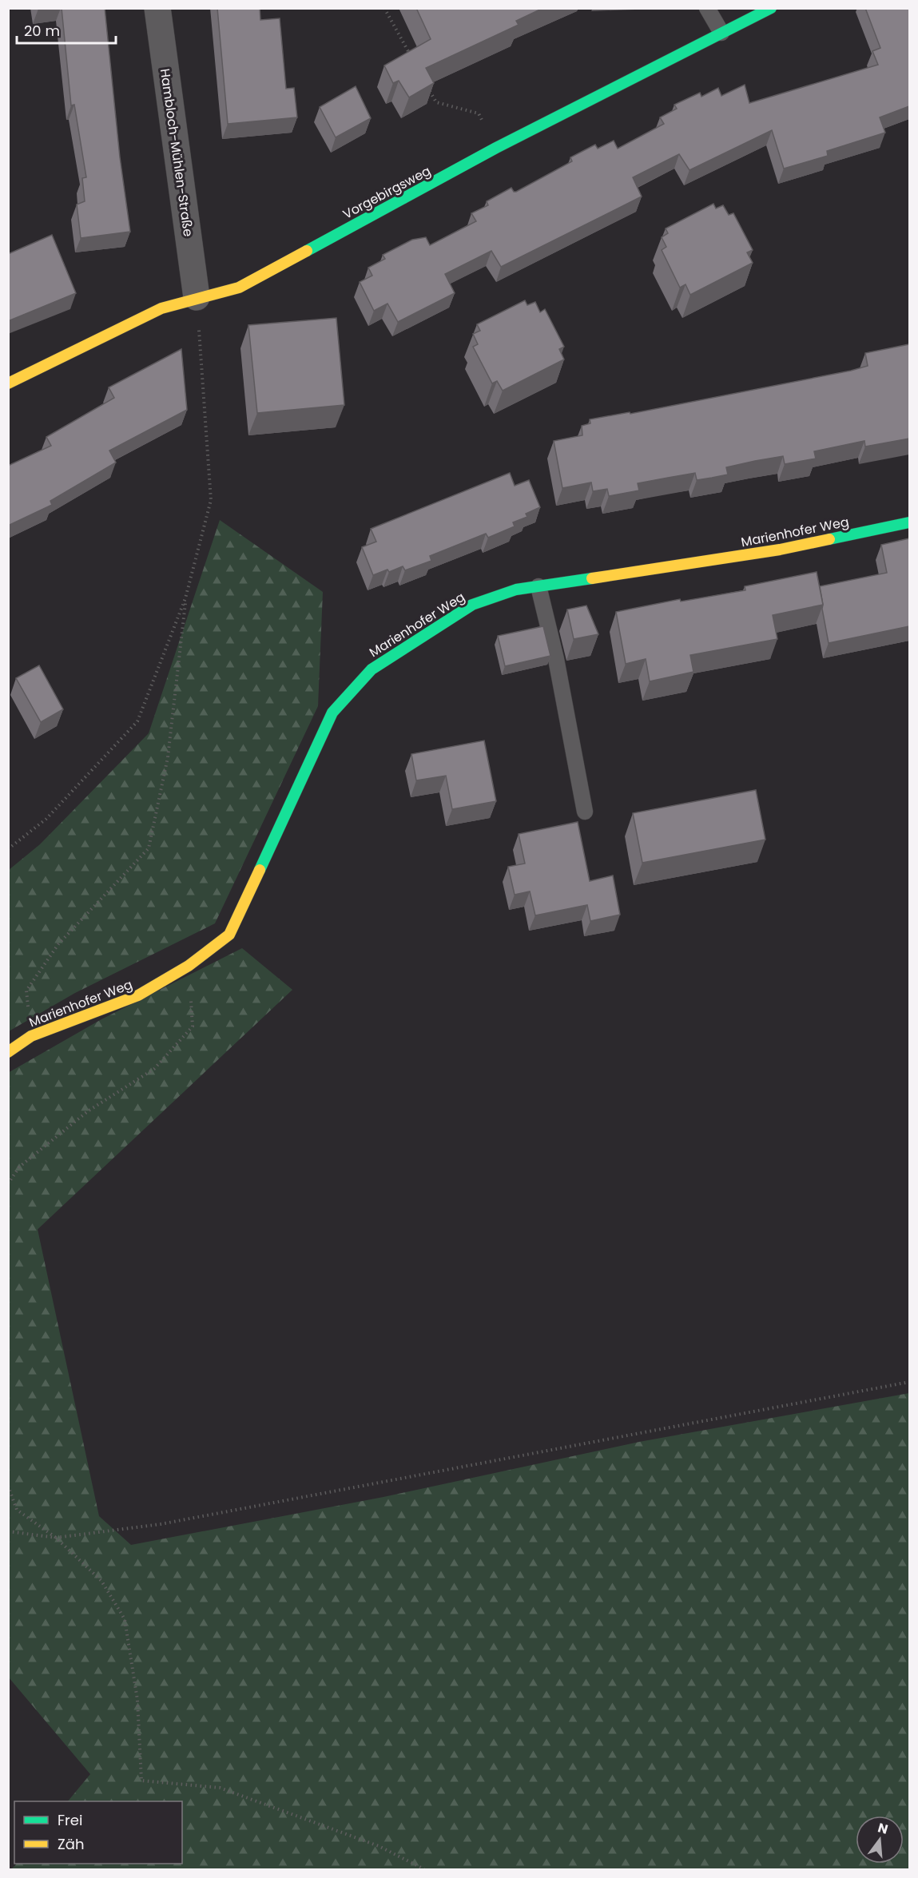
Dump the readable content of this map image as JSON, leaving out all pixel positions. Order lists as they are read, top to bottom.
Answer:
{
  "streets": {
    "street": ["Hambloch-Mühlen-Straße", "Vorgebirgsweg", "Marienhofer Weg"]
  },
  "crossings": [
    ["Hambloch-Mühlen-Straße", "Vorgebirgsweg"]
  ],
  "legend": ["Frei", "Zäh"],
  "scale_bar": "20 m",
  "north": "top"
}
